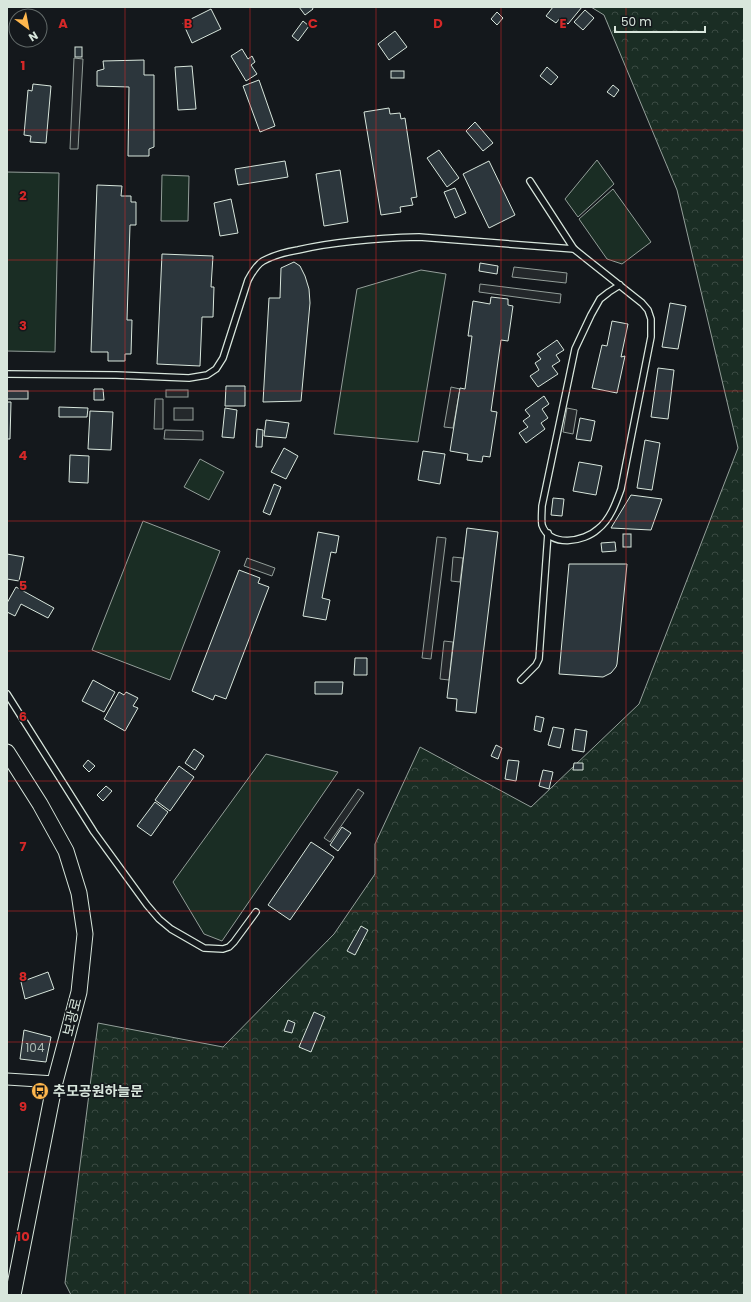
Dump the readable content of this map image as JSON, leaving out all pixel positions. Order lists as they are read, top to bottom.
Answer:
{
  "streets": {
    "main road": ["보광로"]
  },
  "places": {
    "bus stop": ["추모공원하늘문"]
  },
  "house_numbers": ["104"],
  "scale_bar": "50 m",
  "north": "bottom right",
  "grid": {
    "columns": [
      "A",
      "B",
      "C",
      "D",
      "E"
    ],
    "rows": [
      "1",
      "2",
      "3",
      "4",
      "5",
      "6",
      "7",
      "8",
      "9",
      "10"
    ]
  }
}
